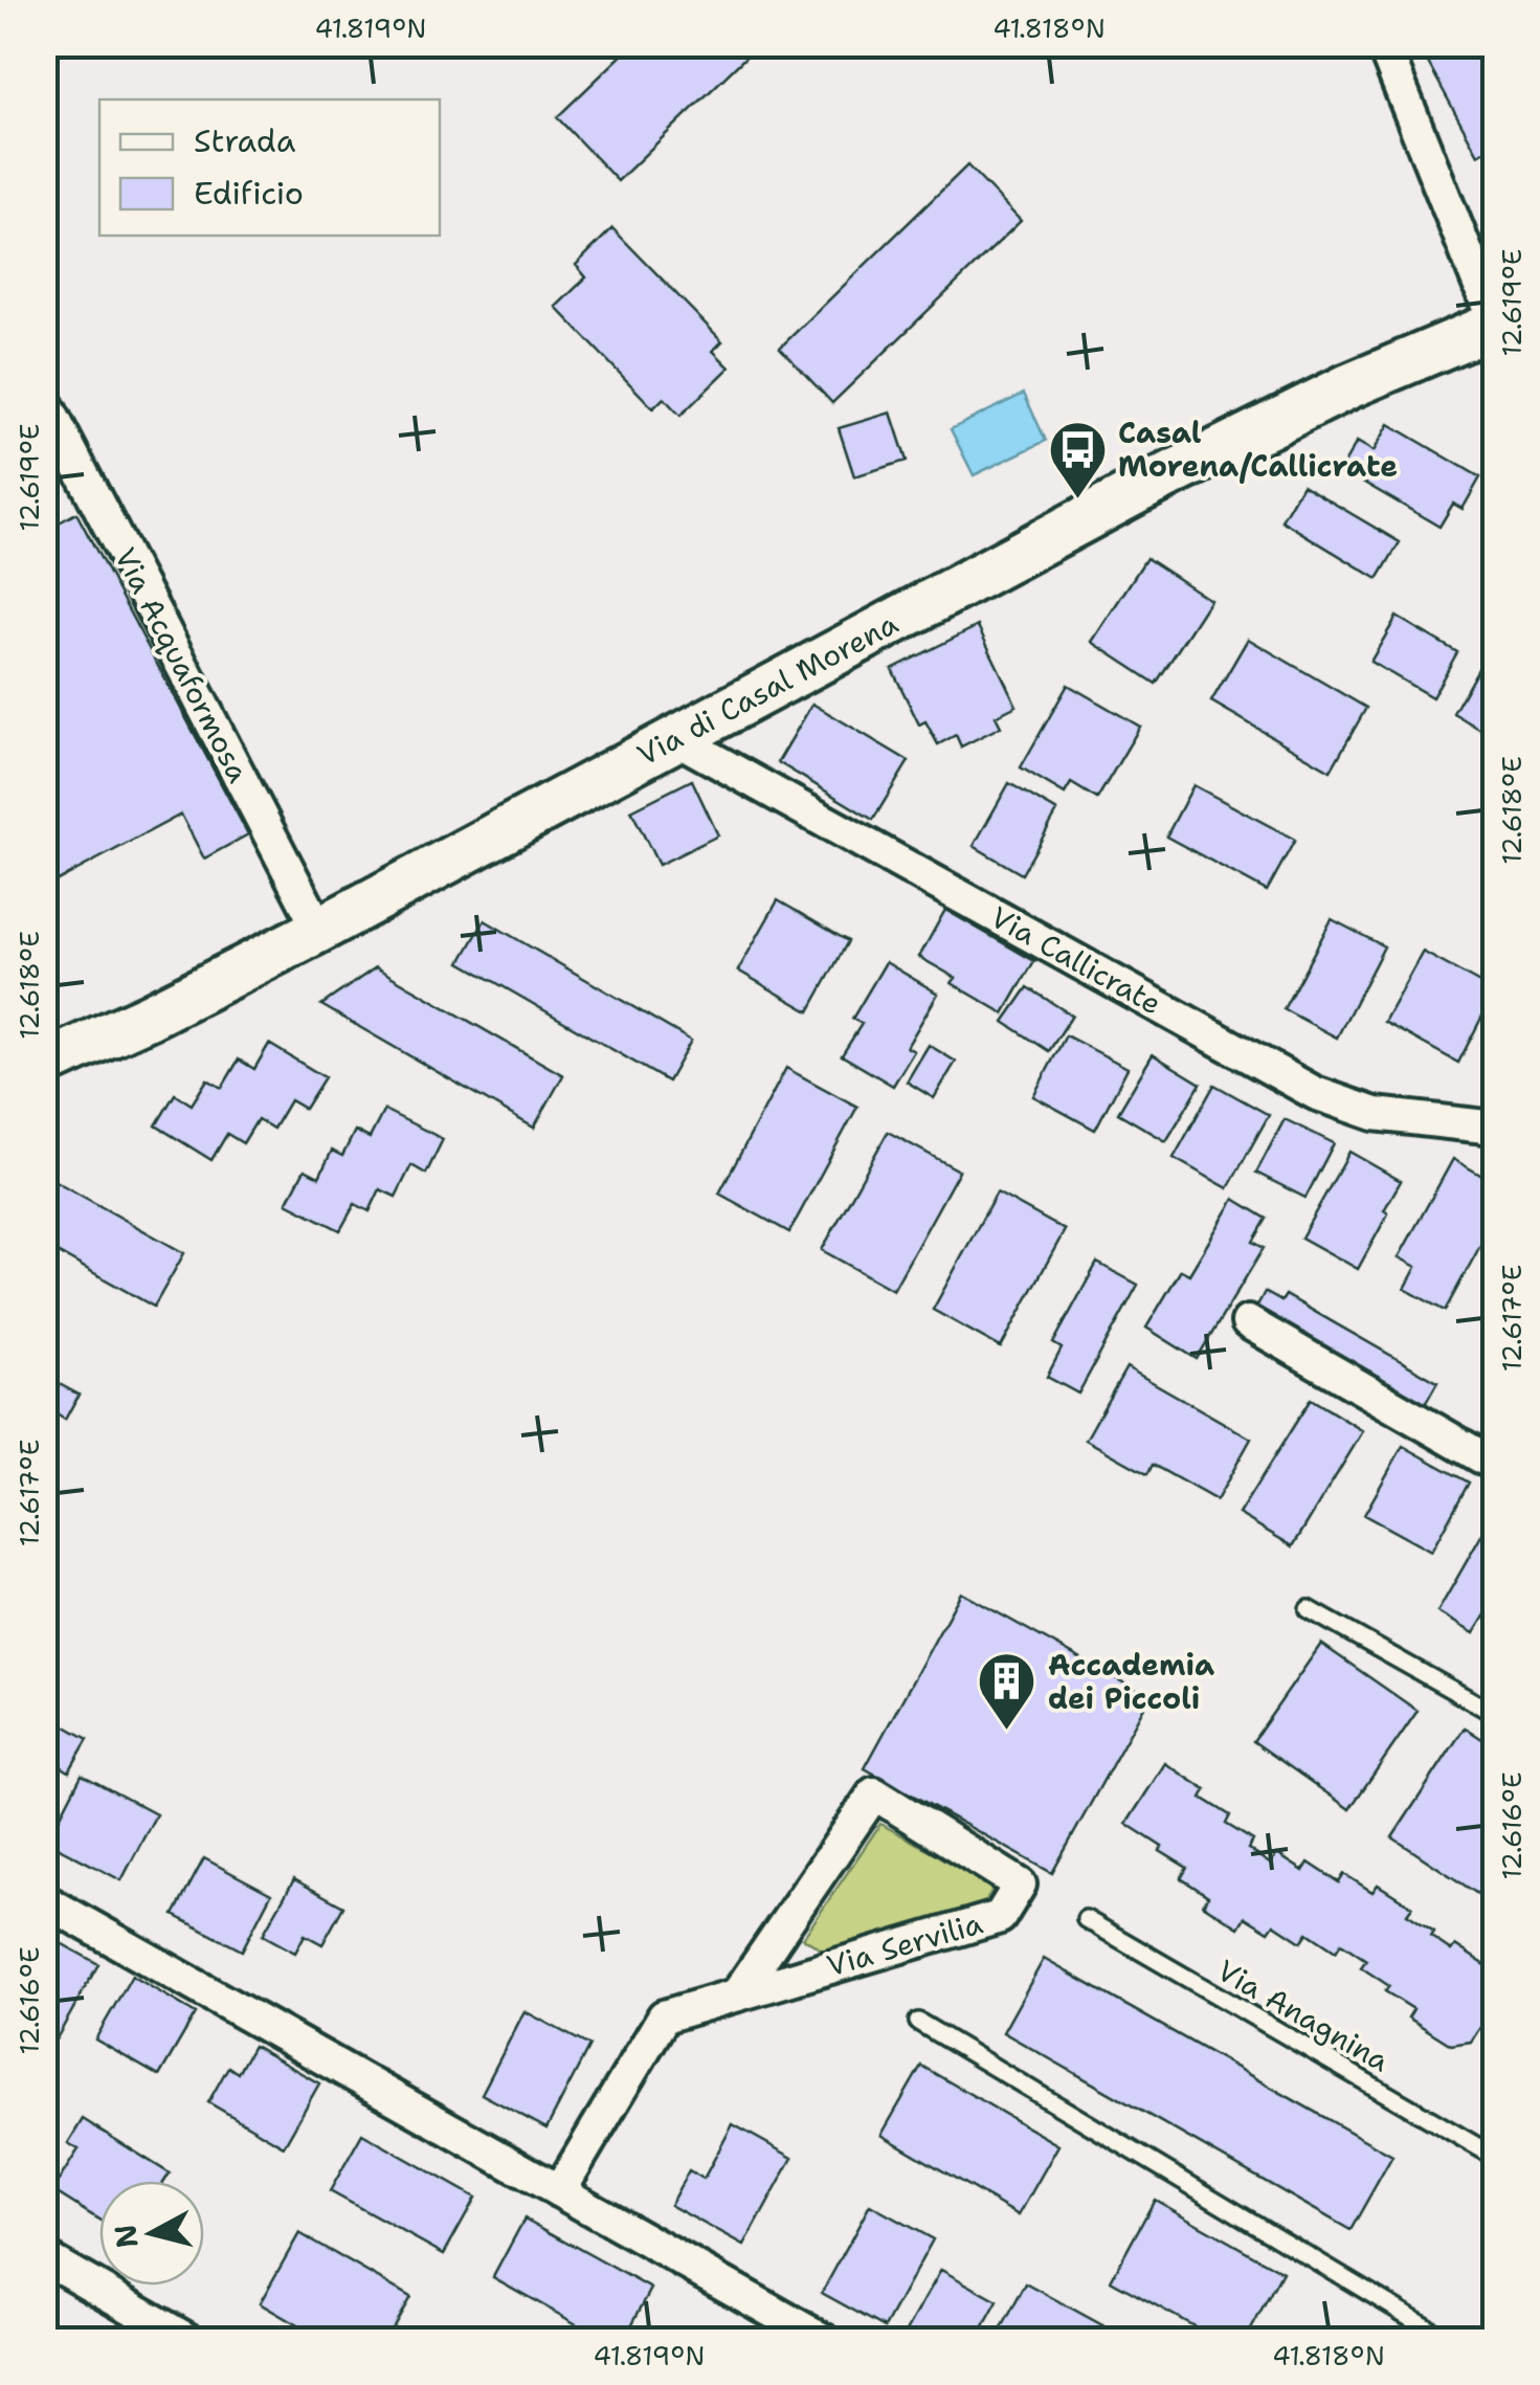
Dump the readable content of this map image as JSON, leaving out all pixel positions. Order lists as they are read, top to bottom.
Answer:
{
  "streets": {
    "main road": ["Via di Casal Morena"],
    "street": ["Via Acquaformosa", "Via Callicrate", "Via Servilia"],
    "lane": ["Via Anagnina"]
  },
  "crossings": [
    ["Via Acquaformosa", "Via di Casal Morena"],
    ["Via di Casal Morena", "Via Callicrate"]
  ],
  "places": {
    "bus stop": ["Casal Morena/Callicrate"],
    "building": ["Accademia dei Piccoli"]
  },
  "legend": ["Strada", "Edificio"],
  "north": "left",
  "coordinates": [
    "41.819°N",
    "41.818°N",
    "12.619°E",
    "12.618°E",
    "12.617°E",
    "12.616°E"
  ]
}
